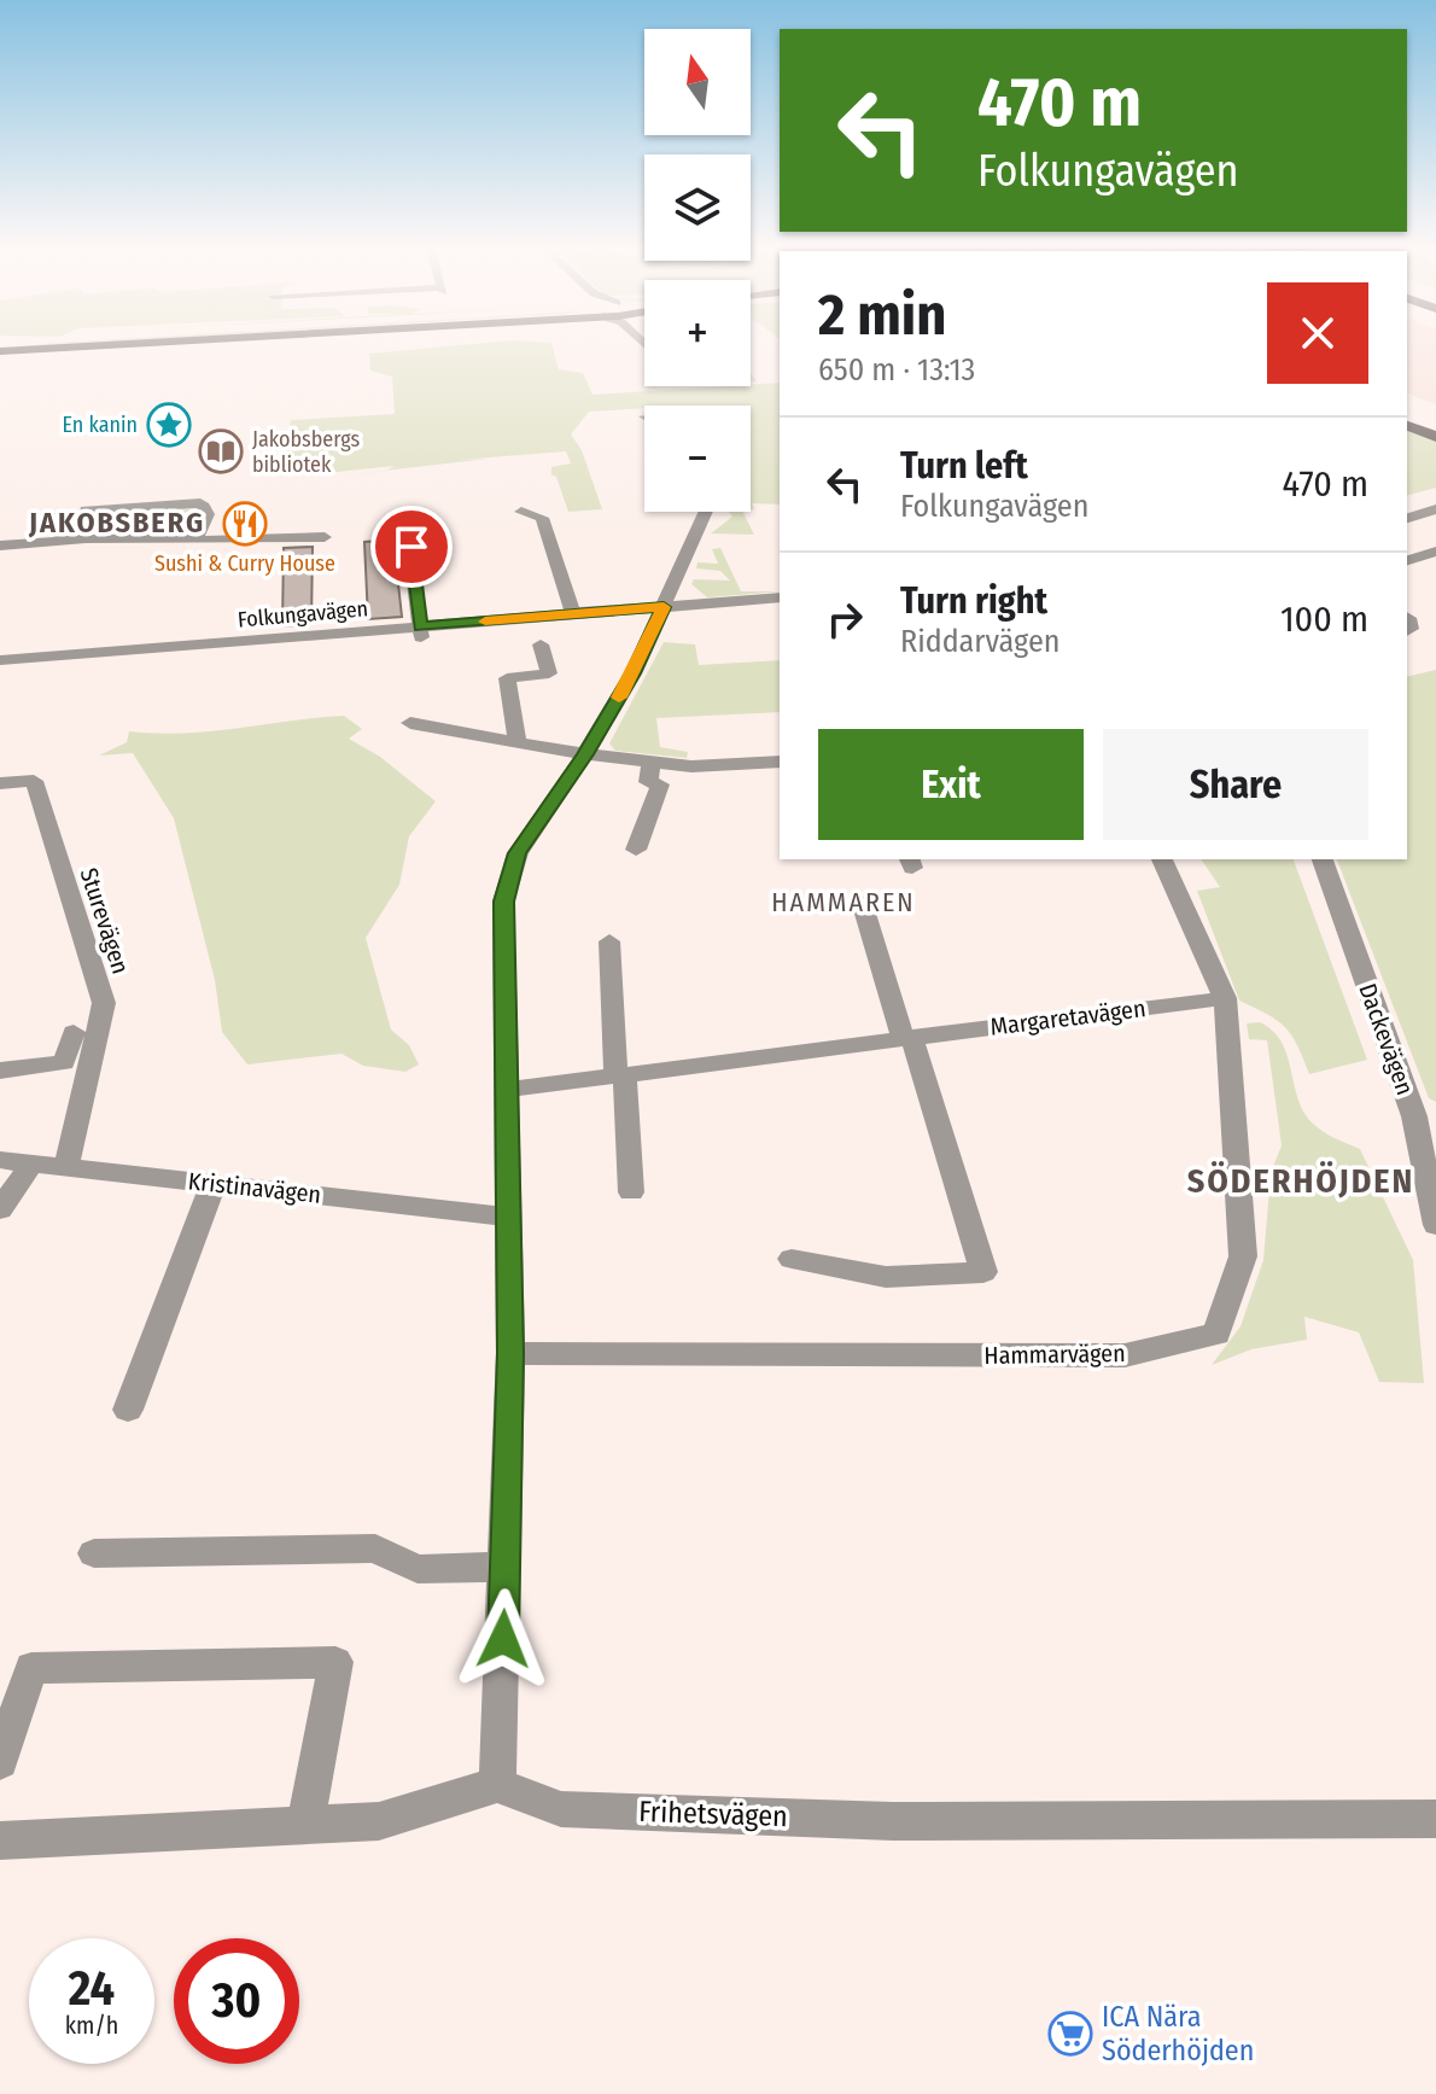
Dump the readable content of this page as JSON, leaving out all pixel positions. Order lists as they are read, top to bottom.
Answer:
{
  "streets": {
    "street": [
      "Folkungavägen",
      "Sturevägen",
      "Margaretavägen",
      "Dackevägen",
      "Kristinavägen",
      "Hammarvägen",
      "Frihetsvägen"
    ]
  },
  "crossings": [
    ["Sturevägen", "Kristinavägen"],
    ["Margaretavägen", "Hammarvägen"]
  ],
  "districts": ["JAKOBSBERG", "HAMMAREN", "SÖDERHÖJDEN"],
  "places": {
    "place": ["En kanin"],
    "library": ["Jakobsbergs bibliotek"],
    "restaurant": ["Sushi & Curry House"],
    "supermarket": ["ICA Nära Söderhöjden"]
  },
  "north": "top",
  "page": {
    "map_buttons": ["+", "−"],
    "turn": ["470 m", "Folkungavägen"],
    "heading": ["2 min", "650 m · 13:13"],
    "list": [
      {
        "name": "Turn left",
        "note": "Folkungavägen",
        "value": "470 m"
      },
      {
        "name": "Turn right",
        "note": "Riddarvägen",
        "value": "100 m"
      }
    ],
    "buttons": ["Exit", "Share"],
    "speed": "24 km/h",
    "limit": "30"
  }
}
